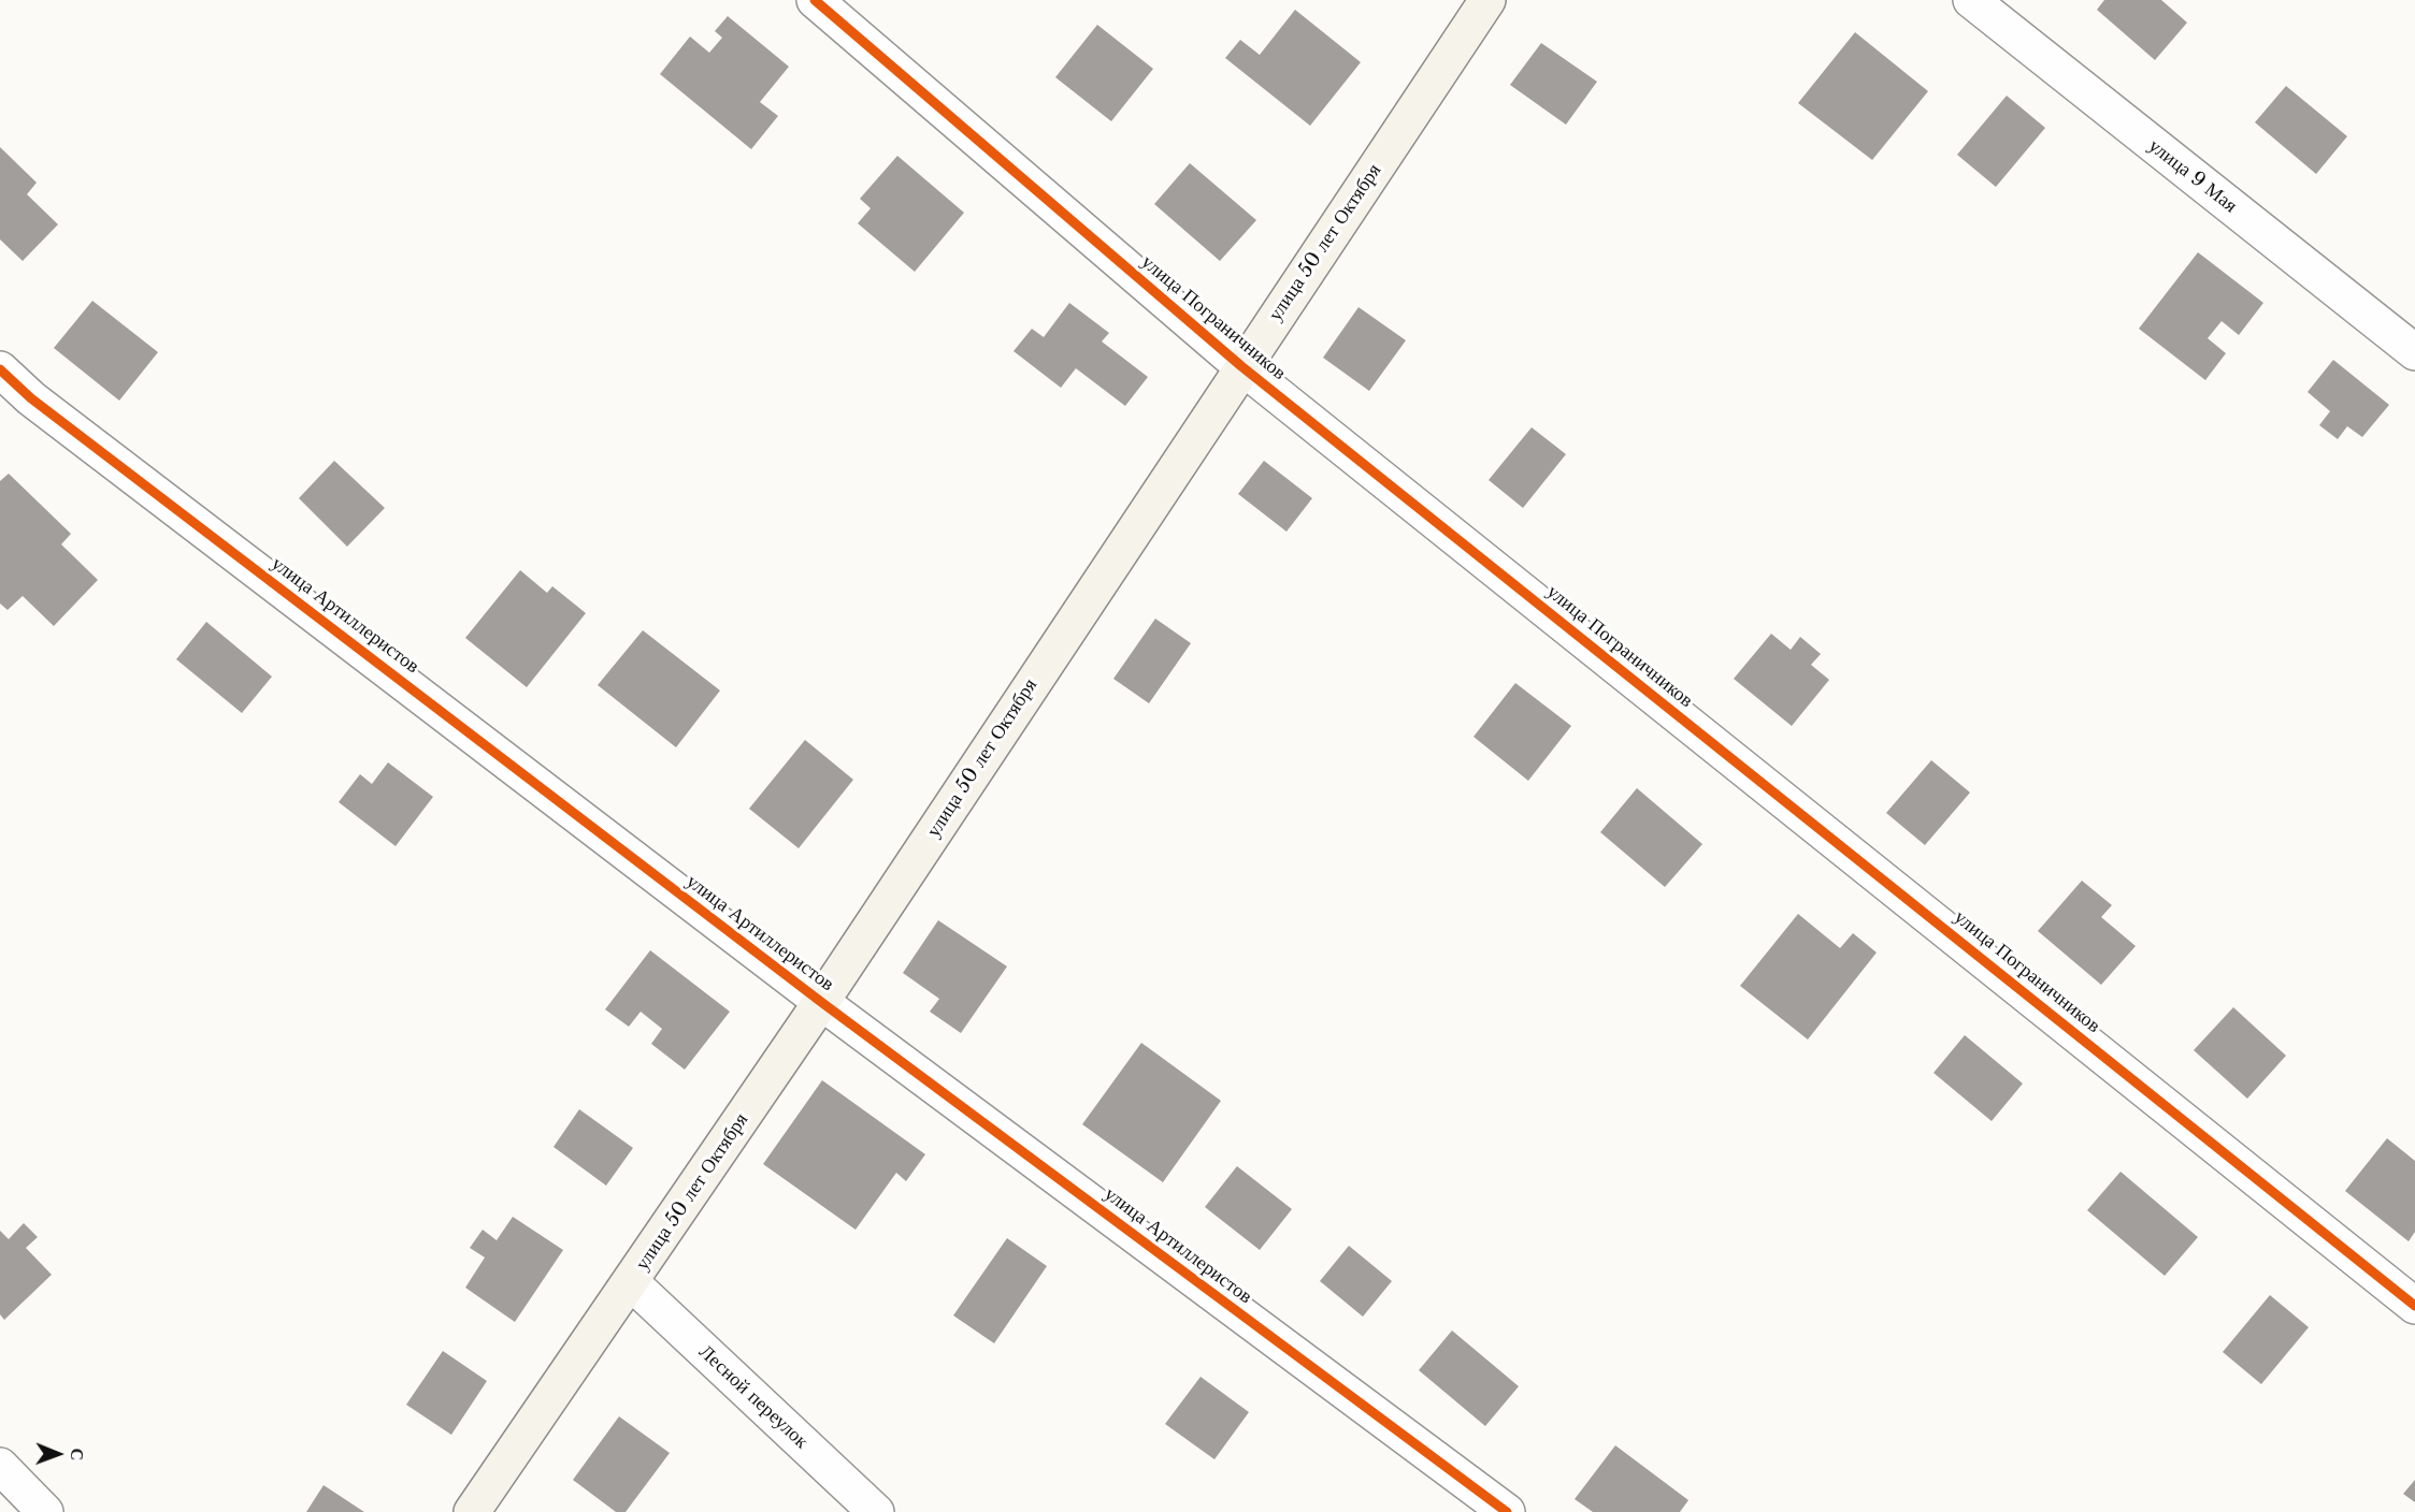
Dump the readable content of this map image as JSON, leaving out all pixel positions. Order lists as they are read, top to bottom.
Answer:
{
  "streets": {
    "street": [
      "улица 9 Мая",
      "улица 50 лет Октября",
      "улица Пограничников",
      "улица Артиллеристов",
      "Лесной переулок"
    ]
  },
  "crossings": [
    ["улица 50 лет Октября", "улица Пограничников"],
    ["улица 50 лет Октября", "улица Артиллеристов"],
    ["улица 50 лет Октября", "Лесной переулок"]
  ],
  "north": "right"
}
